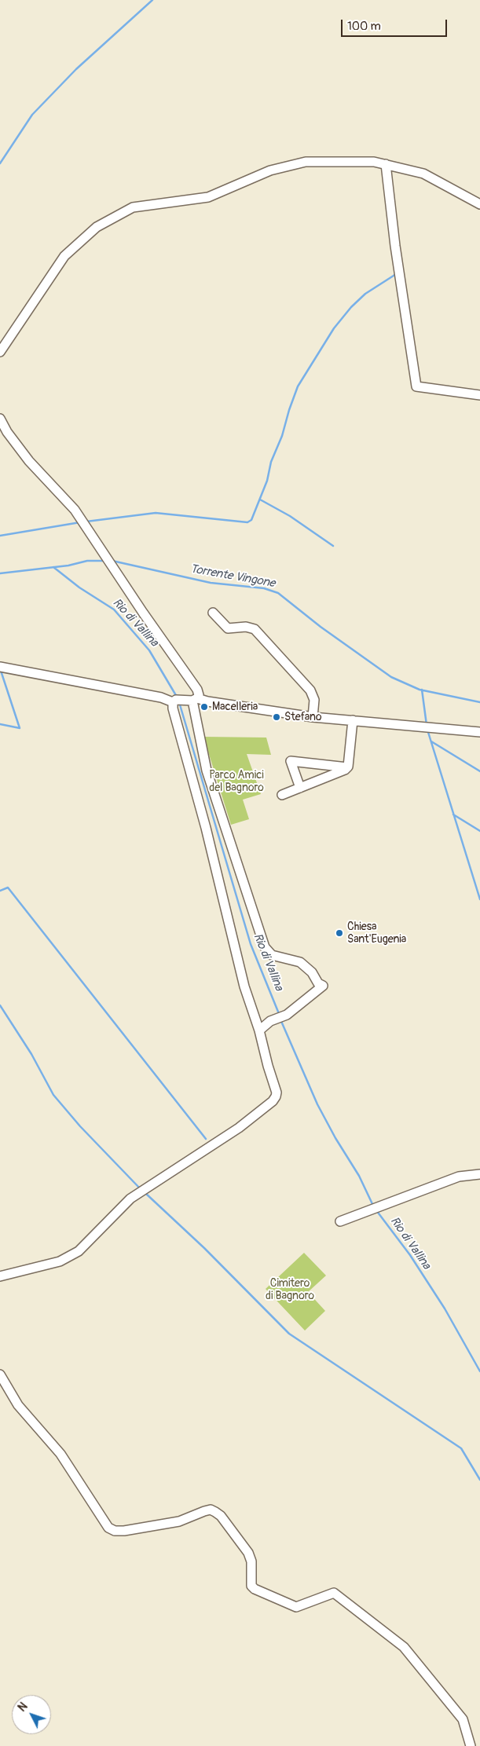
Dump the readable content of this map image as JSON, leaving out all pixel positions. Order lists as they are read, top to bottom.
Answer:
{
  "water": ["Torrente Vingone", "Rio di Vallina"],
  "parks": ["Parco Amici del Bagnoro", "Cimitero di Bagnoro"],
  "places": ["Macelleria", "Stefano", "Chiesa Sant'Eugenia"],
  "scale_bar": "100 m",
  "north": "top left"
}
